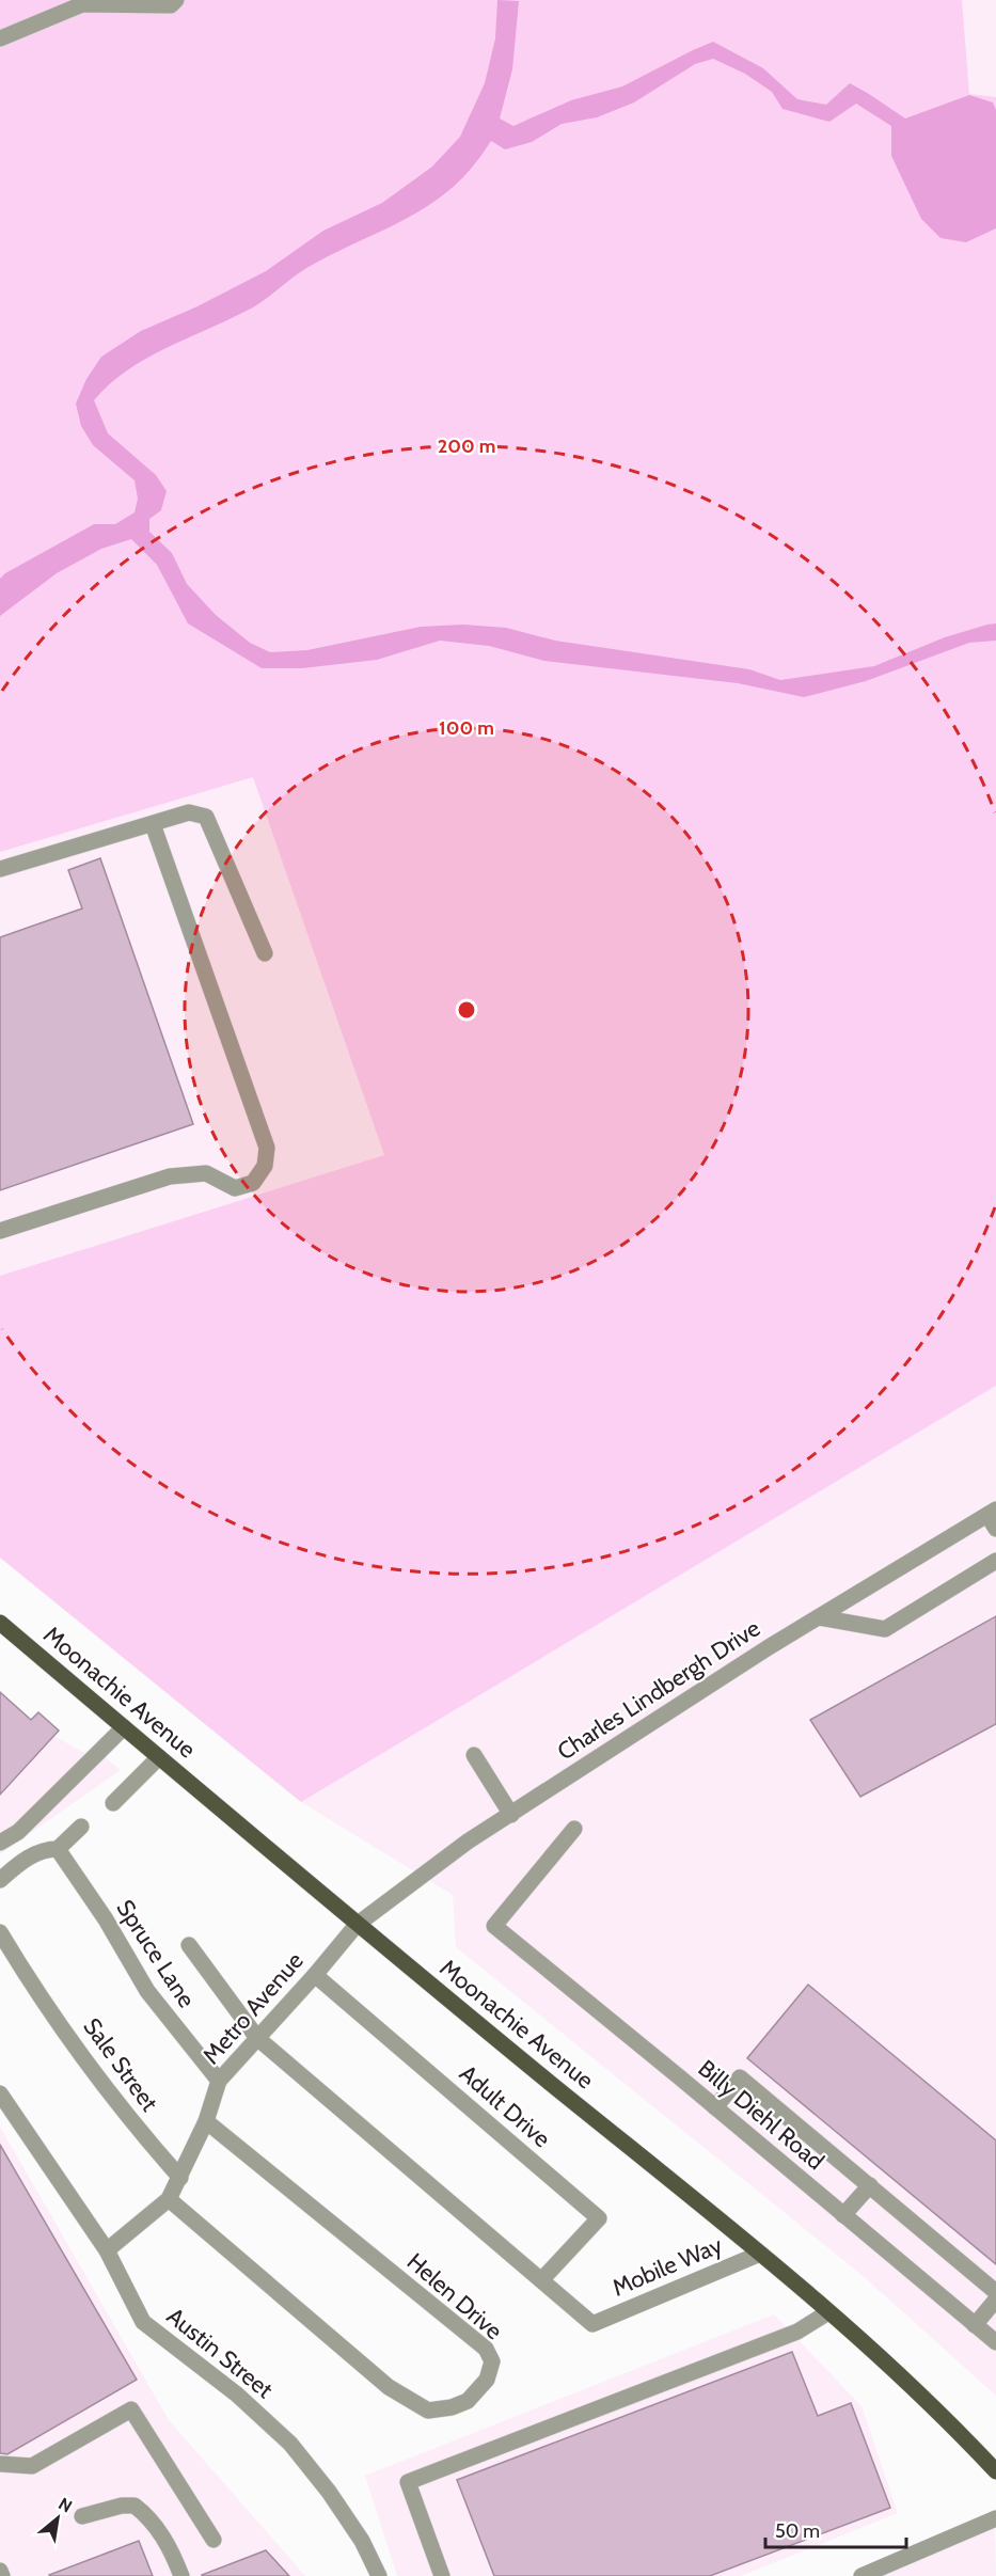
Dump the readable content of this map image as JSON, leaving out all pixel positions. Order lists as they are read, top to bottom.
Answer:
{
  "streets": {
    "main road": ["Moonachie Avenue"],
    "street": [
      "Charles Lindbergh Drive",
      "Spruce Lane",
      "Metro Avenue",
      "Sale Street",
      "Adult Drive",
      "Billy Diehl Road",
      "Mobile Way",
      "Helen Drive",
      "Austin Street"
    ]
  },
  "crossings": [
    ["Charles Lindbergh Drive", "Moonachie Avenue"],
    ["Charles Lindbergh Drive", "Metro Avenue"],
    ["Moonachie Avenue", "Metro Avenue"],
    ["Moonachie Avenue", "Mobile Way"],
    ["Spruce Lane", "Metro Avenue"],
    ["Metro Avenue", "Sale Street"],
    ["Metro Avenue", "Adult Drive"],
    ["Metro Avenue", "Helen Drive"],
    ["Metro Avenue", "Austin Street"],
    ["Adult Drive", "Mobile Way"]
  ],
  "scale_bar": "50 m",
  "north": "top right",
  "rings": ["200 m", "100 m"]
}
